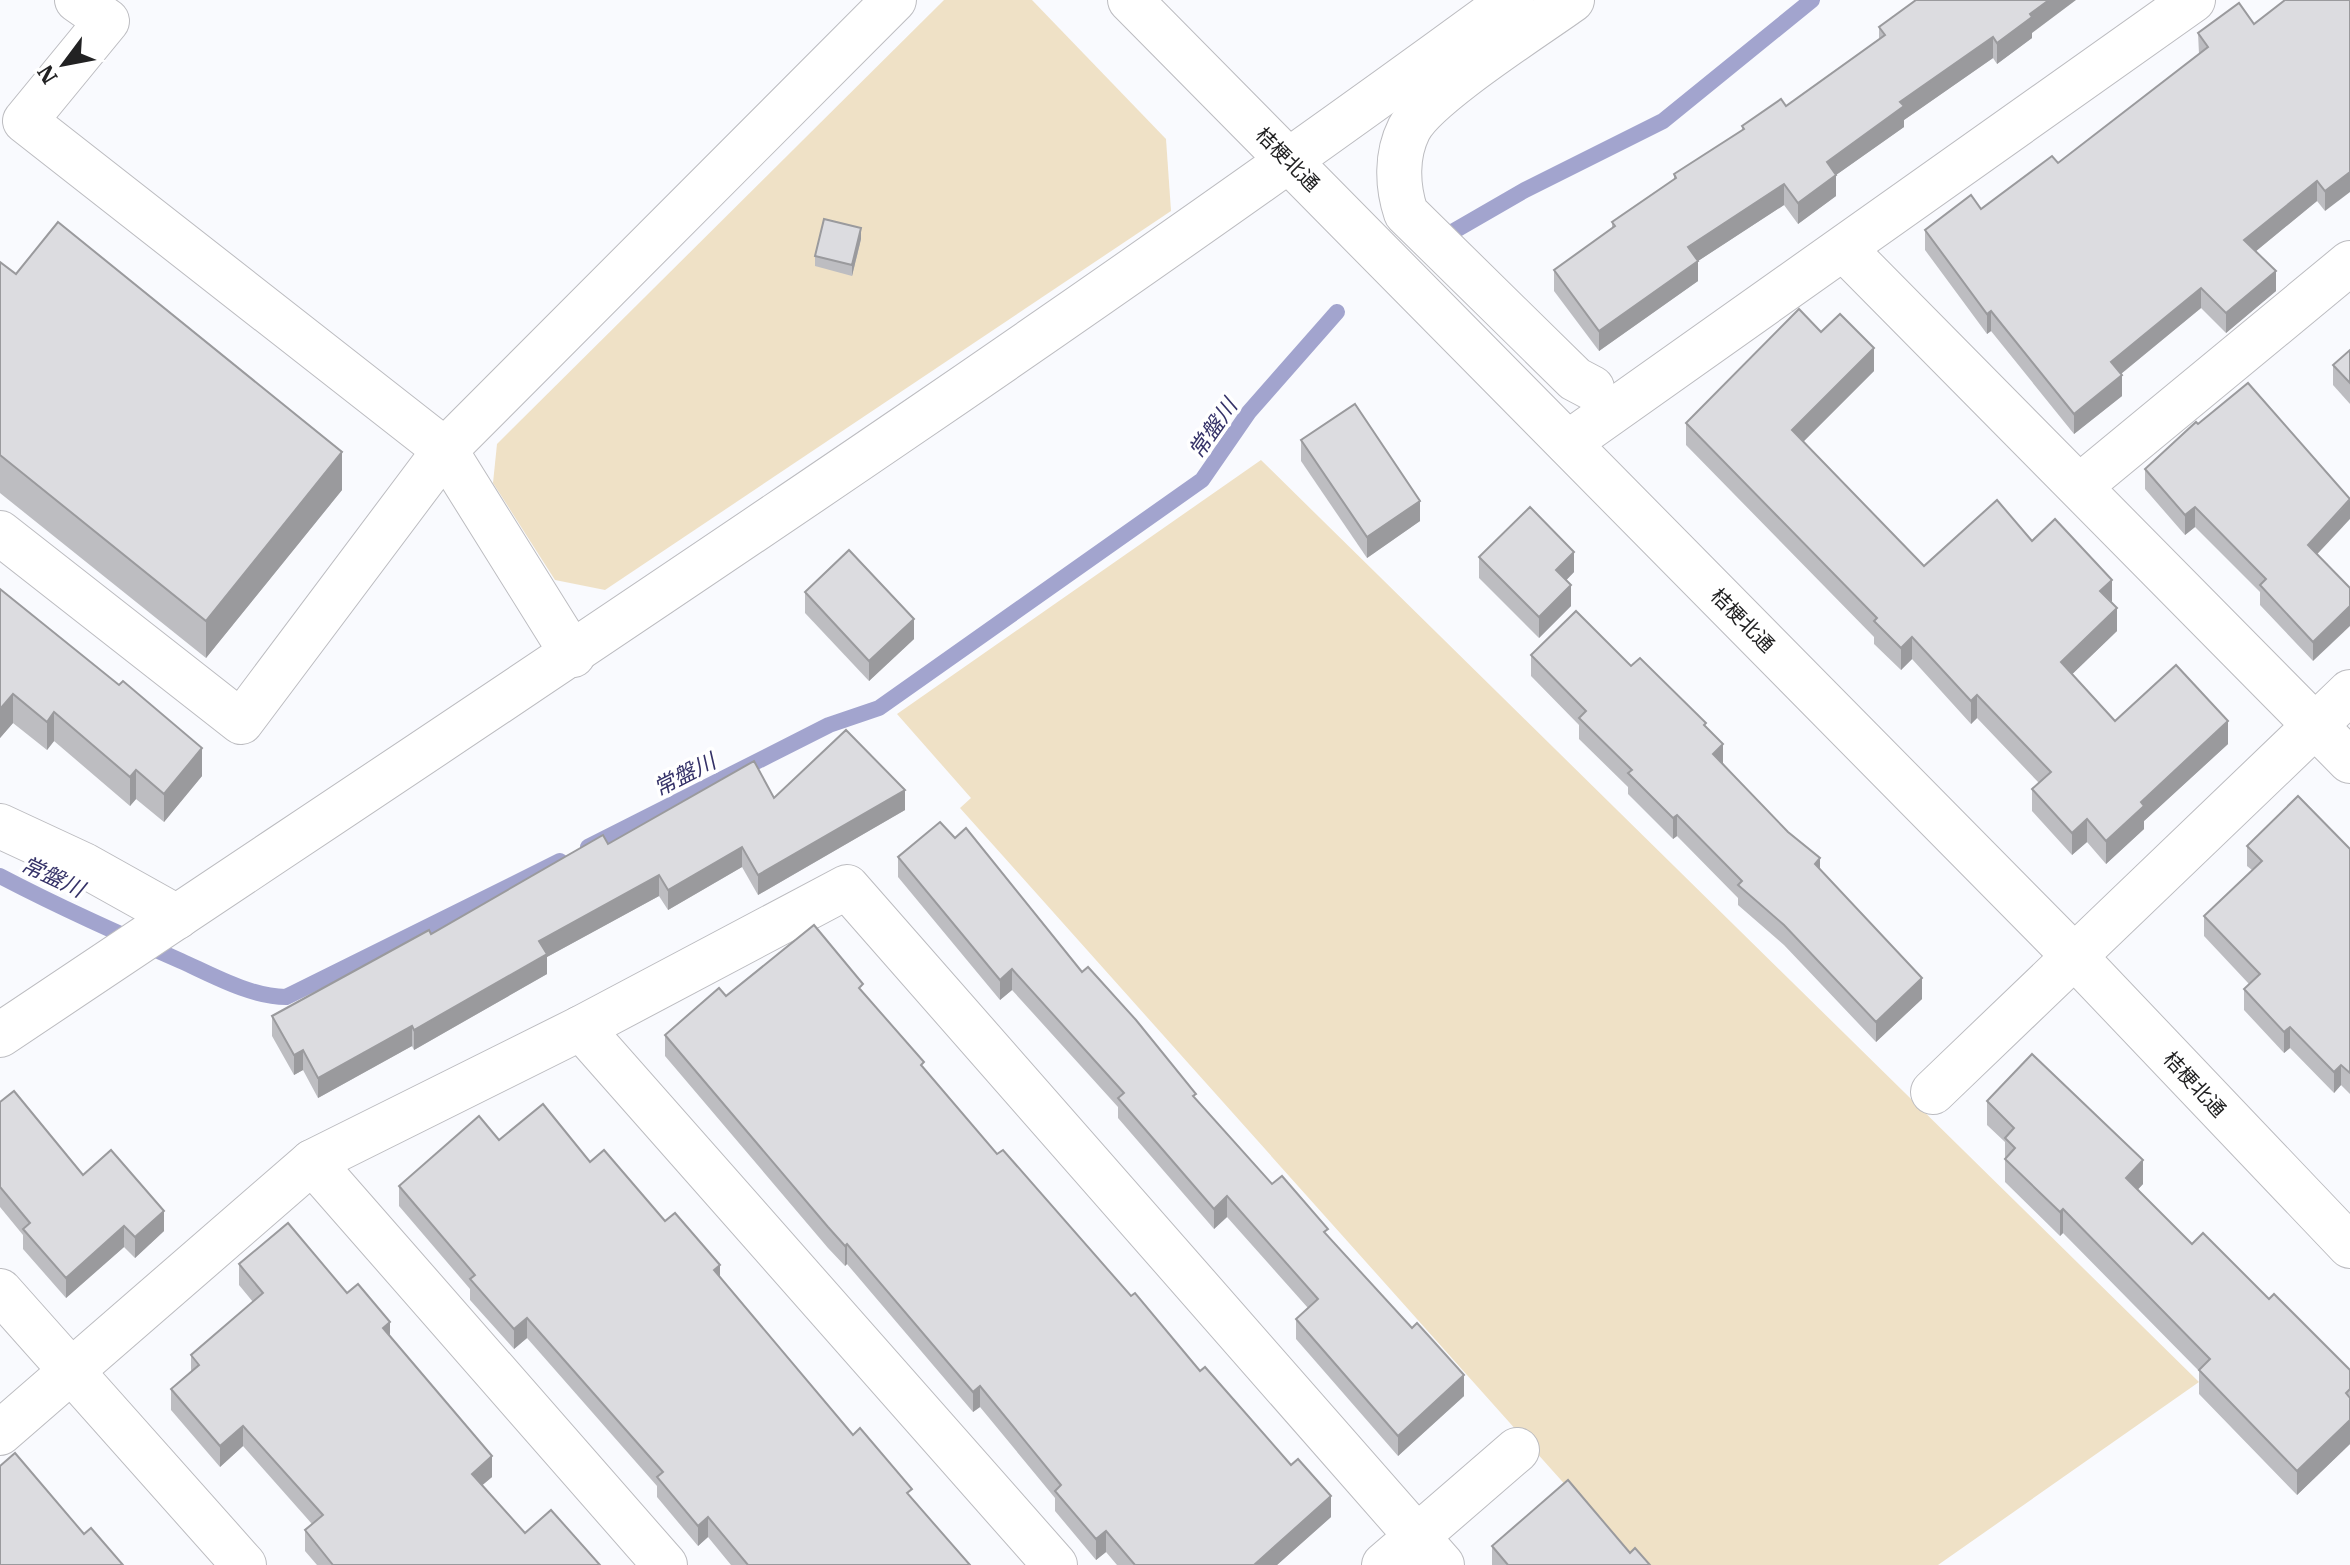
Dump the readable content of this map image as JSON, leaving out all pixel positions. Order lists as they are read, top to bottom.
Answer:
{
  "streets": {
    "street": ["桔梗北通"]
  },
  "water": ["常盤川"],
  "north": "bottom left"
}
